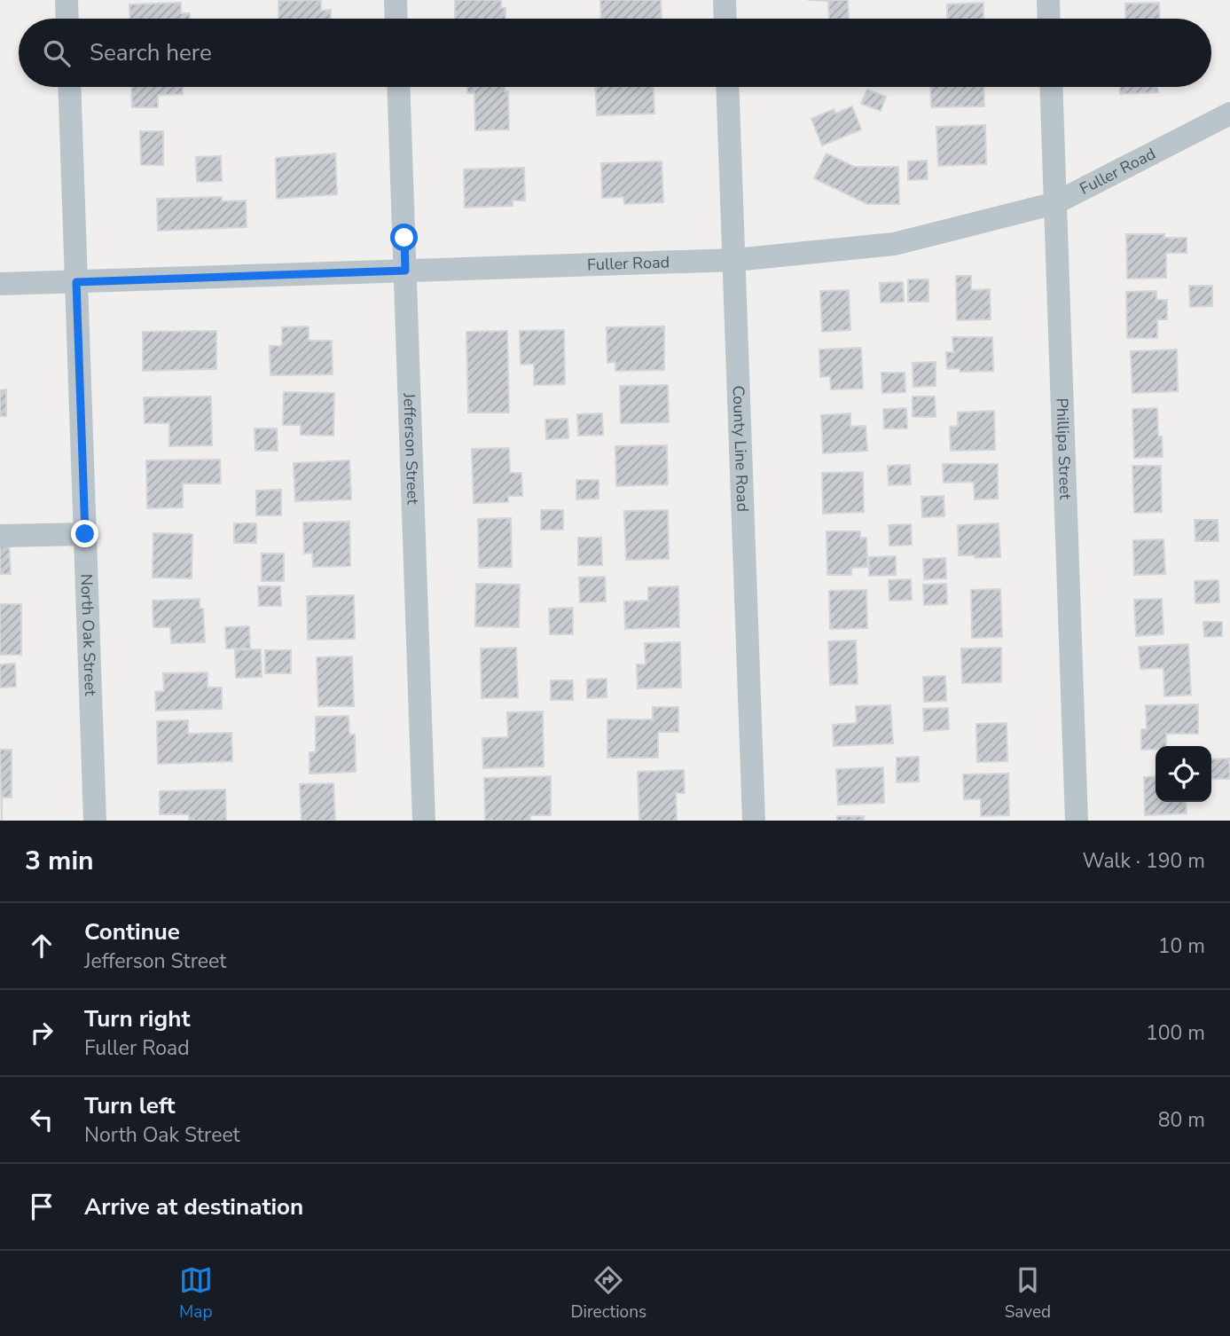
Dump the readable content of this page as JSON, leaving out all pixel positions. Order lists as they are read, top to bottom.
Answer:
{
  "streets": {
    "street": [
      "Fuller Road",
      "Jefferson Street",
      "County Line Road",
      "Phillipa Street",
      "North Oak Street"
    ]
  },
  "crossings": [
    ["Fuller Road", "Jefferson Street"],
    ["Fuller Road", "County Line Road"],
    ["Fuller Road", "Phillipa Street"],
    ["Fuller Road", "North Oak Street"]
  ],
  "page": {
    "search": "Search here",
    "heading": ["3 min", "Walk · 190 m"],
    "list": [
      ["Continue", "Jefferson Street", "10 m"],
      ["Turn right", "Fuller Road", "100 m"],
      ["Turn left", "North Oak Street", "80 m"],
      "Arrive at destination"
    ],
    "nav": ["Map", "Directions", "Saved"]
  }
}
